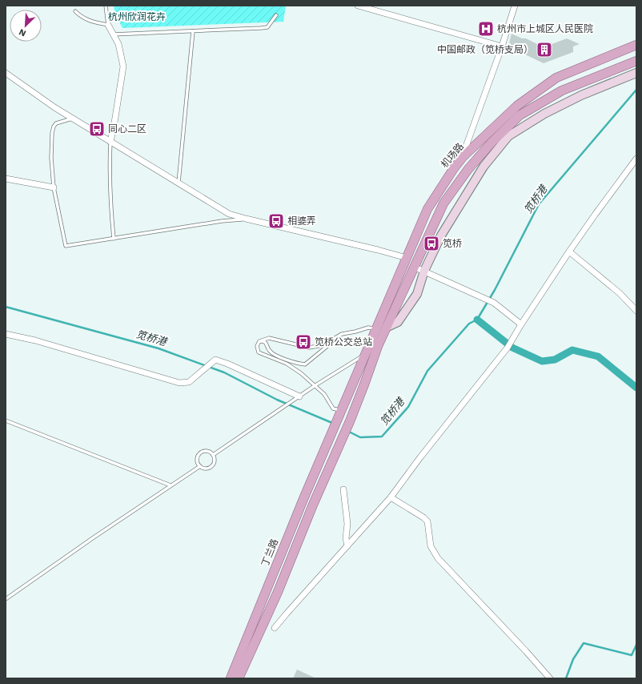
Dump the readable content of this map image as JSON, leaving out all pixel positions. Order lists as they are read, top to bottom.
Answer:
{
  "streets": {
    "main road": ["机场路", "丁兰路"]
  },
  "water": ["笕桥港"],
  "parks": ["杭州欣润花卉"],
  "places": {
    "hospital": ["杭州市上城区人民医院"],
    "building": ["中国邮政（笕桥支局）"],
    "bus stop": [
      "同心二区",
      "相婆弄",
      "笕桥",
      "笕桥公交总站"
    ]
  },
  "north": "bottom left"
}
